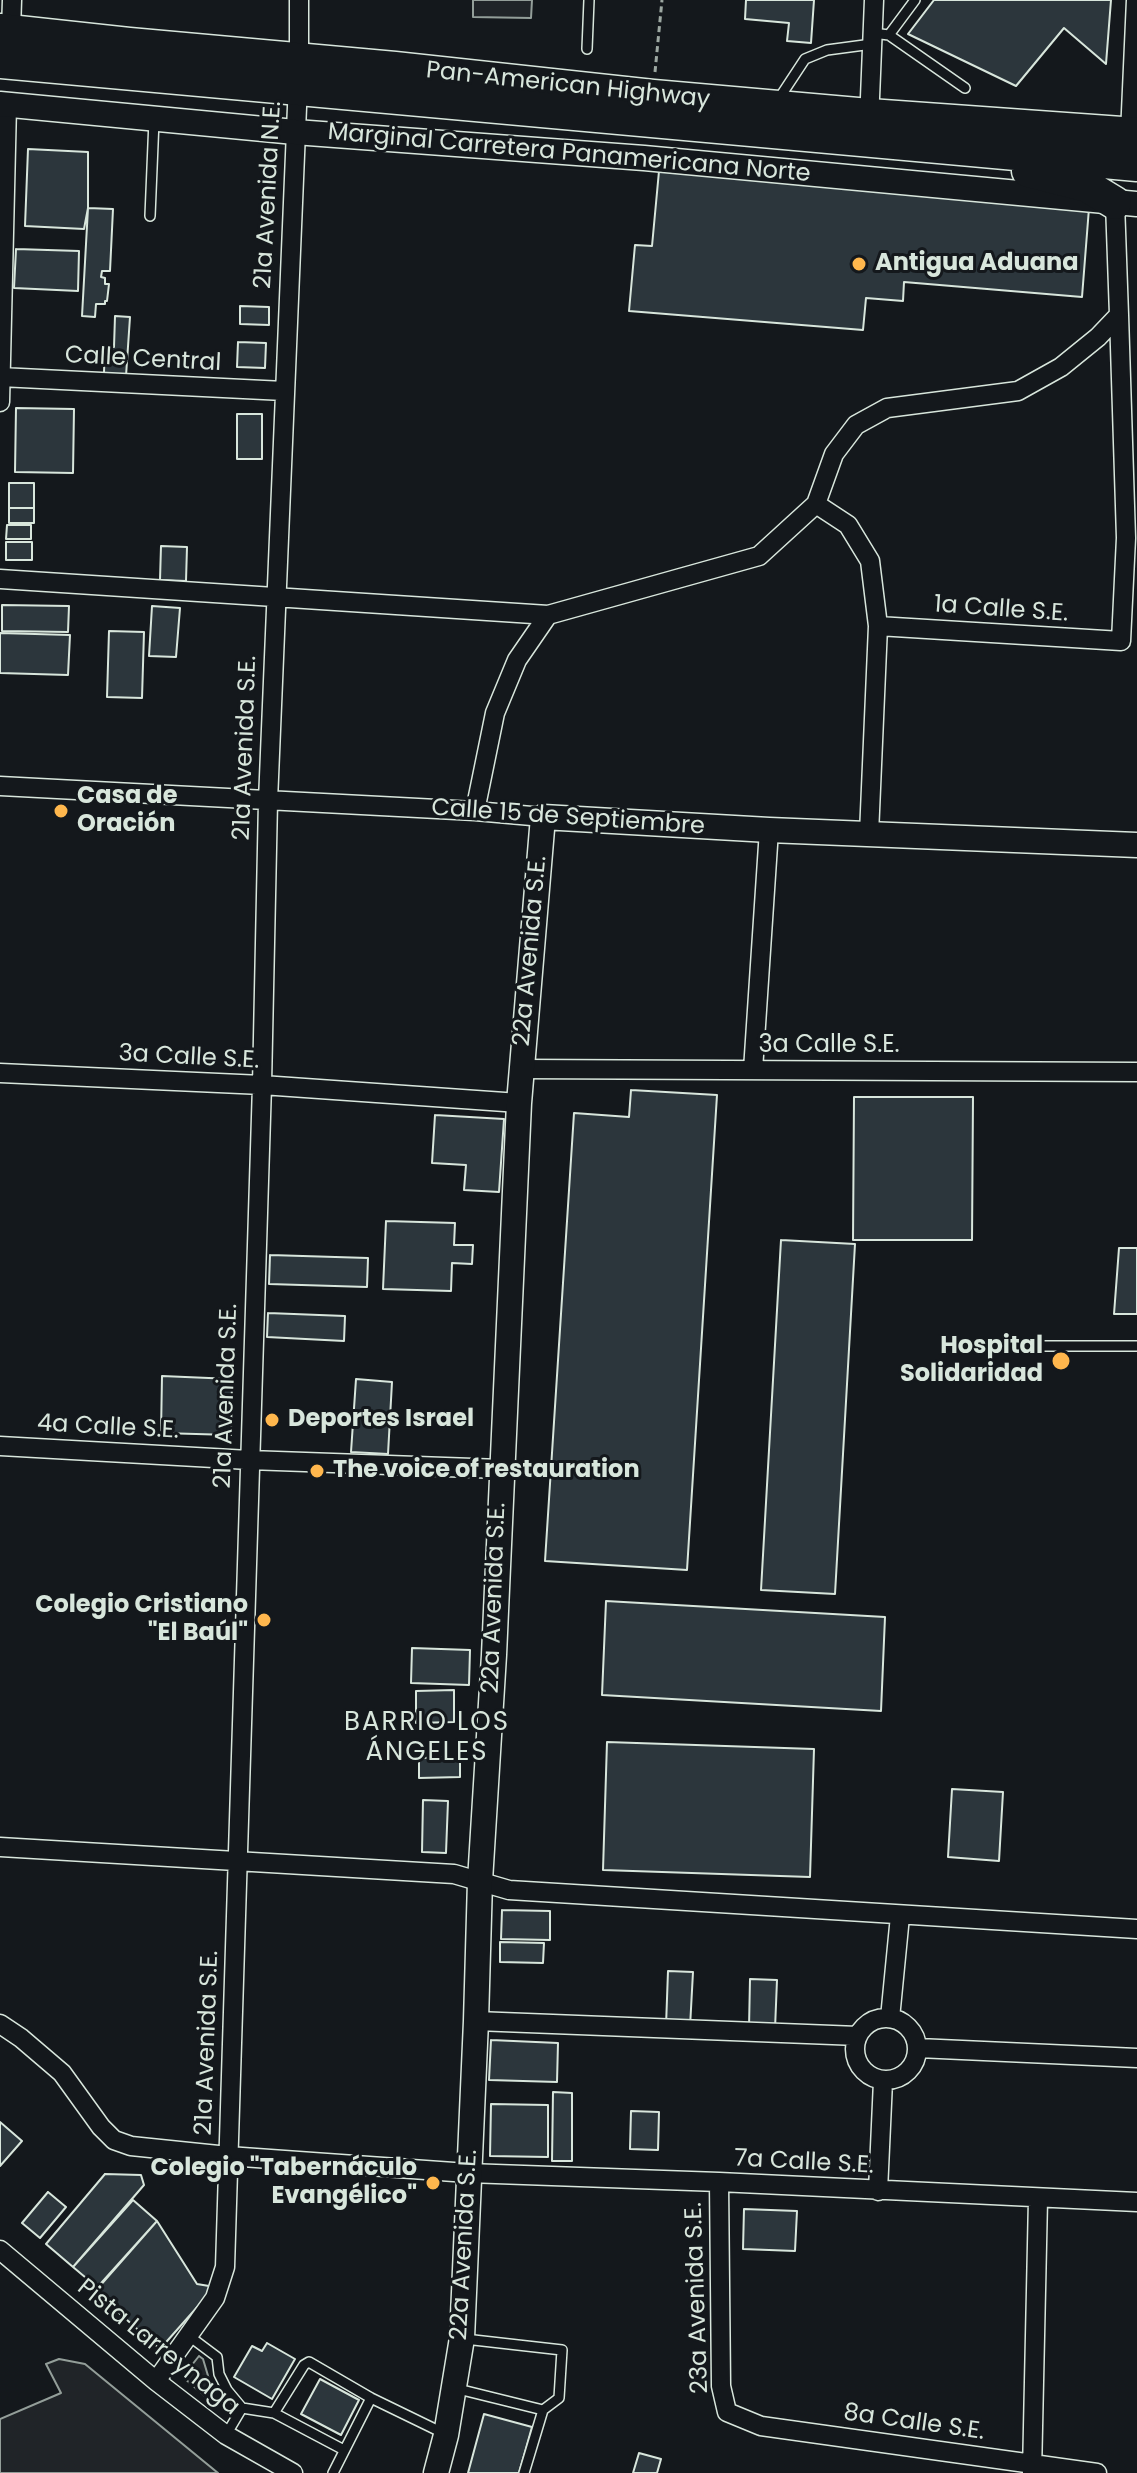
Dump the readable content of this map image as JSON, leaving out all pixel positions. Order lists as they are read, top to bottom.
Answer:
{
  "streets": {
    "highway": ["Pan-American Highway"],
    "street": [
      "Marginal Carretera Panamericana Norte",
      "21a Avenida N.E.",
      "Calle Central",
      "1a Calle S.E.",
      "21a Avenida S.E.",
      "Calle 15 de Septiembre",
      "22a Avenida S.E.",
      "3a Calle S.E.",
      "4a Calle S.E.",
      "7a Calle S.E.",
      "23a Avenida S.E.",
      "Pista Larreynaga",
      "8a Calle S.E."
    ]
  },
  "crossings": [
    ["Pan-American Highway", "21a Avenida N.E."],
    ["Marginal Carretera Panamericana Norte", "21a Avenida N.E."],
    ["21a Avenida N.E.", "Calle Central"],
    ["21a Avenida N.E.", "21a Avenida S.E."],
    ["Calle Central", "21a Avenida S.E."],
    ["21a Avenida S.E.", "Calle 15 de Septiembre"],
    ["21a Avenida S.E.", "3a Calle S.E."],
    ["21a Avenida S.E.", "4a Calle S.E."],
    ["21a Avenida S.E.", "7a Calle S.E."],
    ["21a Avenida S.E.", "Pista Larreynaga"],
    ["Calle 15 de Septiembre", "22a Avenida S.E."],
    ["22a Avenida S.E.", "3a Calle S.E."],
    ["22a Avenida S.E.", "4a Calle S.E."],
    ["22a Avenida S.E.", "7a Calle S.E."],
    ["7a Calle S.E.", "23a Avenida S.E."],
    ["23a Avenida S.E.", "8a Calle S.E."]
  ],
  "districts": ["BARRIO LOS ÁNGELES"],
  "places": [
    "Antigua Aduana",
    "Casa de Oración",
    "Hospital Solidaridad",
    "Deportes Israel",
    "The voice of restauration",
    "Colegio Cristiano \"El Baúl\"",
    "Colegio \"Tabernáculo Evangélico\""
  ]
}
